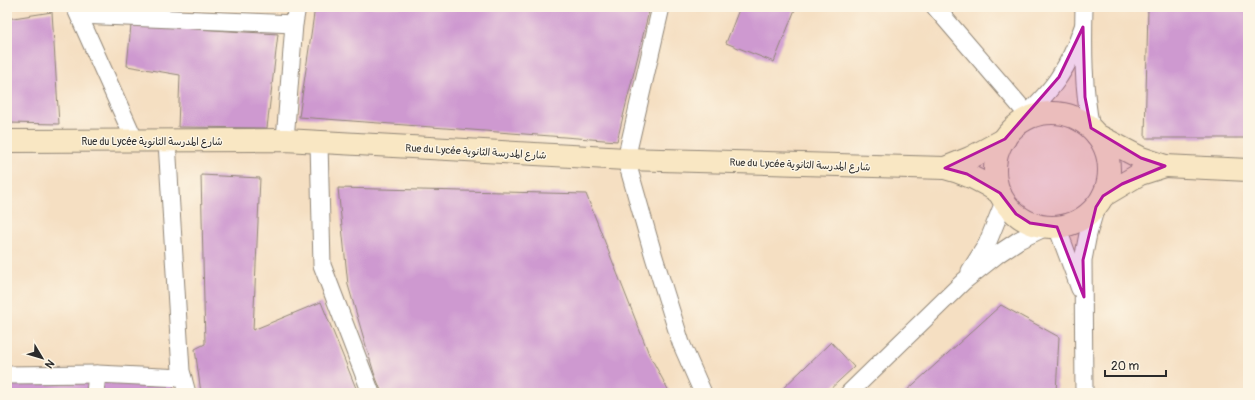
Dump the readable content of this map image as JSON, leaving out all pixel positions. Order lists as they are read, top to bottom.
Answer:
{
  "streets": {
    "street": ["Rue du Lycée شارع المدرسة الثانوية"]
  },
  "scale_bar": "20 m",
  "north": "bottom right"
}
